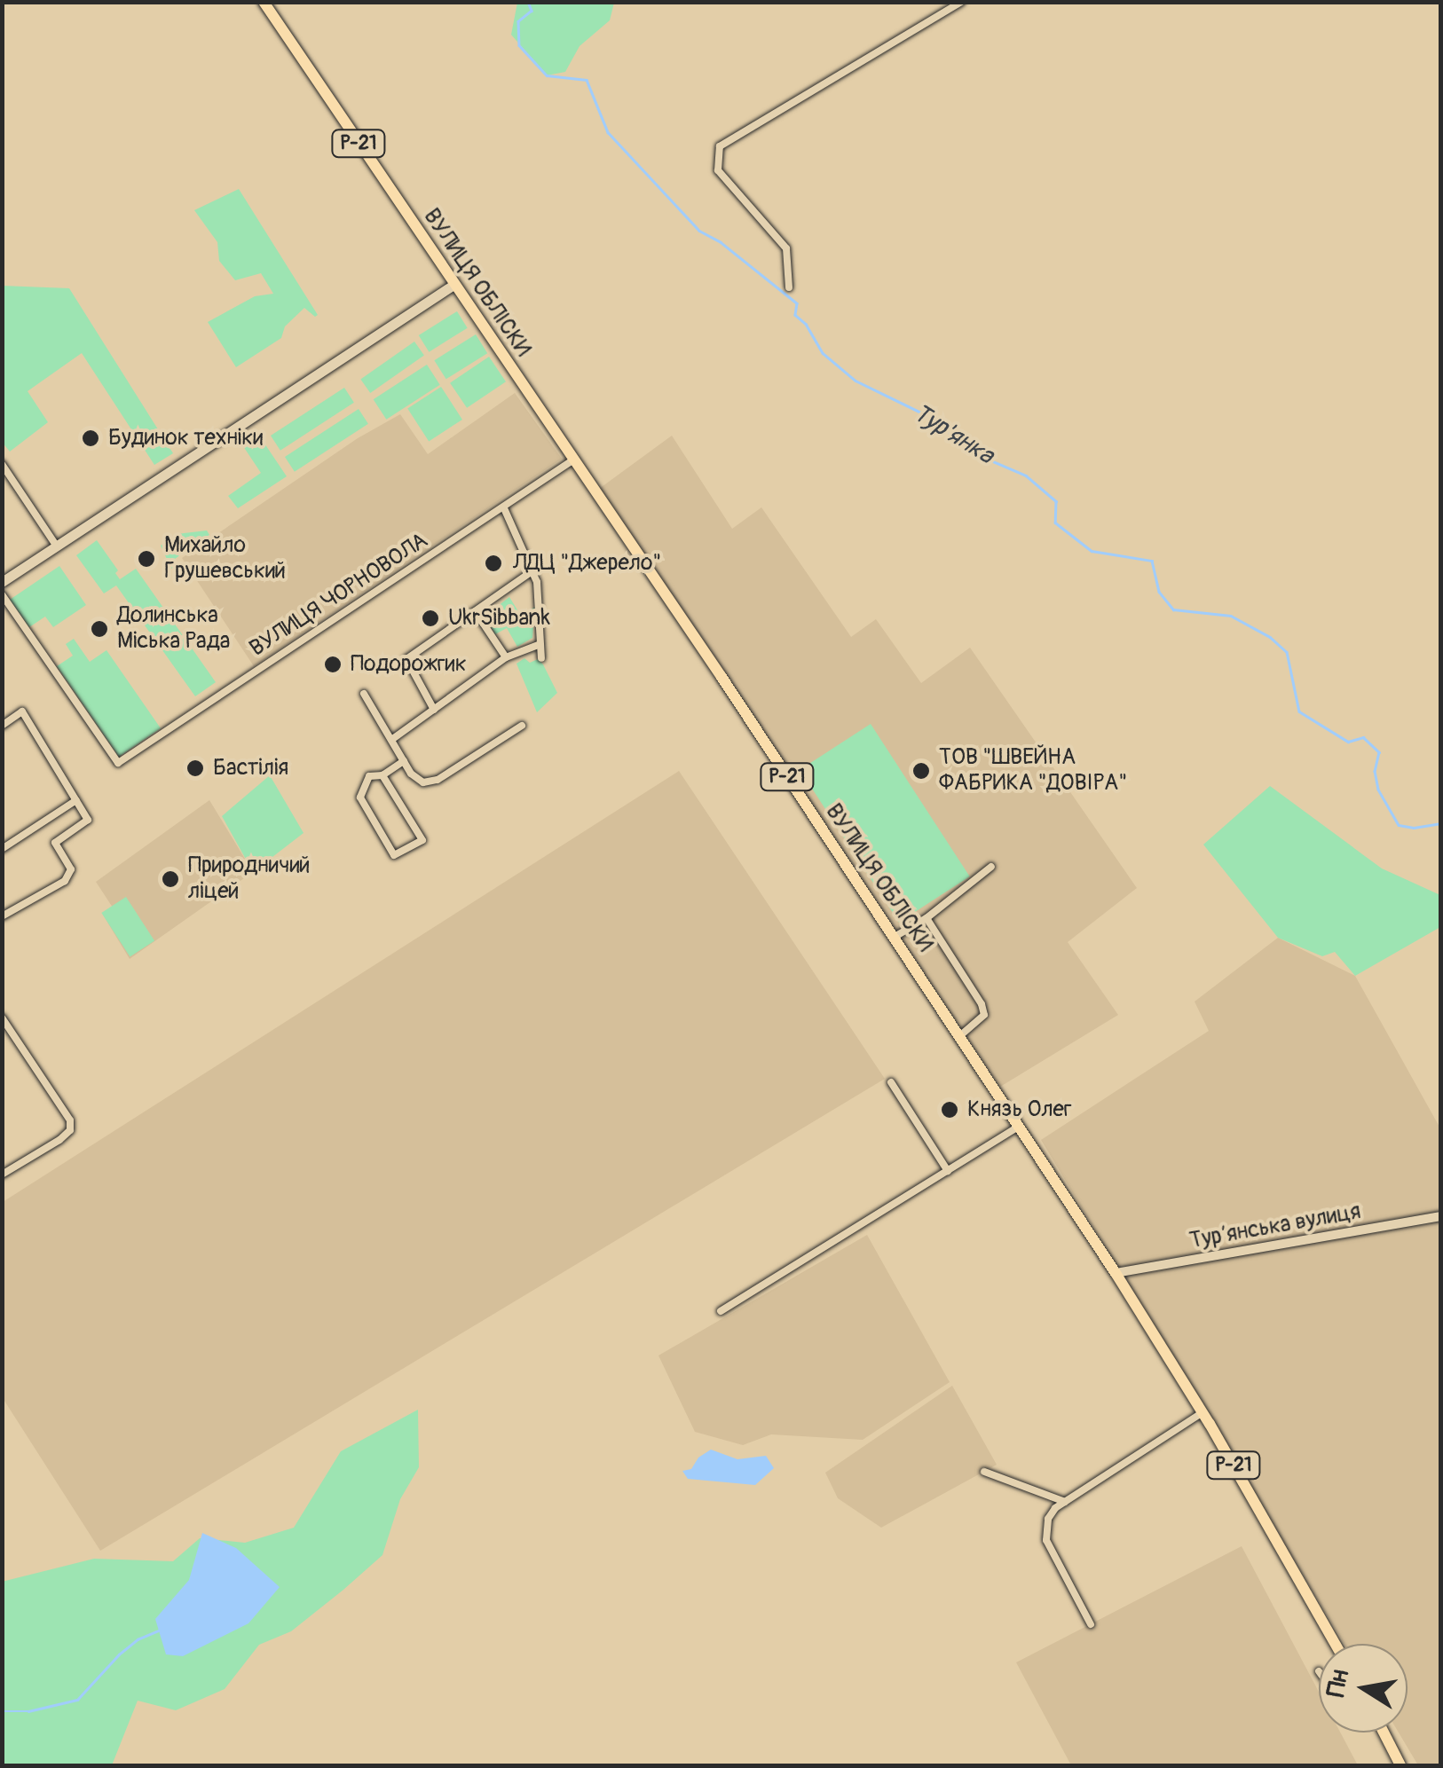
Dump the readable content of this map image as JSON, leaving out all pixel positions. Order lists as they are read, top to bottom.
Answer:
{
  "streets": {
    "main road": ["Р-21", "ВУЛИЦЯ ОБЛІСКИ"],
    "street": ["ВУЛИЦЯ ЧОРНОВОЛА", "Турʼянська вулиця"]
  },
  "crossings": [
    ["ВУЛИЦЯ ОБЛІСКИ", "ВУЛИЦЯ ЧОРНОВОЛА"],
    ["ВУЛИЦЯ ОБЛІСКИ", "Турʼянська вулиця"]
  ],
  "water": ["Тур'янка"],
  "places": [
    "Будинок техніки",
    "Михайло Грушевський",
    "ЛДЦ \"Джерело\"",
    "UkrSibbank",
    "Долинська Міська Рада",
    "Подорожгик",
    "Бастілія",
    "ТОВ \"ШВЕЙНА ФАБРИКА \"ДОВІРА\"",
    "Природничий ліцей",
    "Князь Олег"
  ],
  "north": "left"
}
